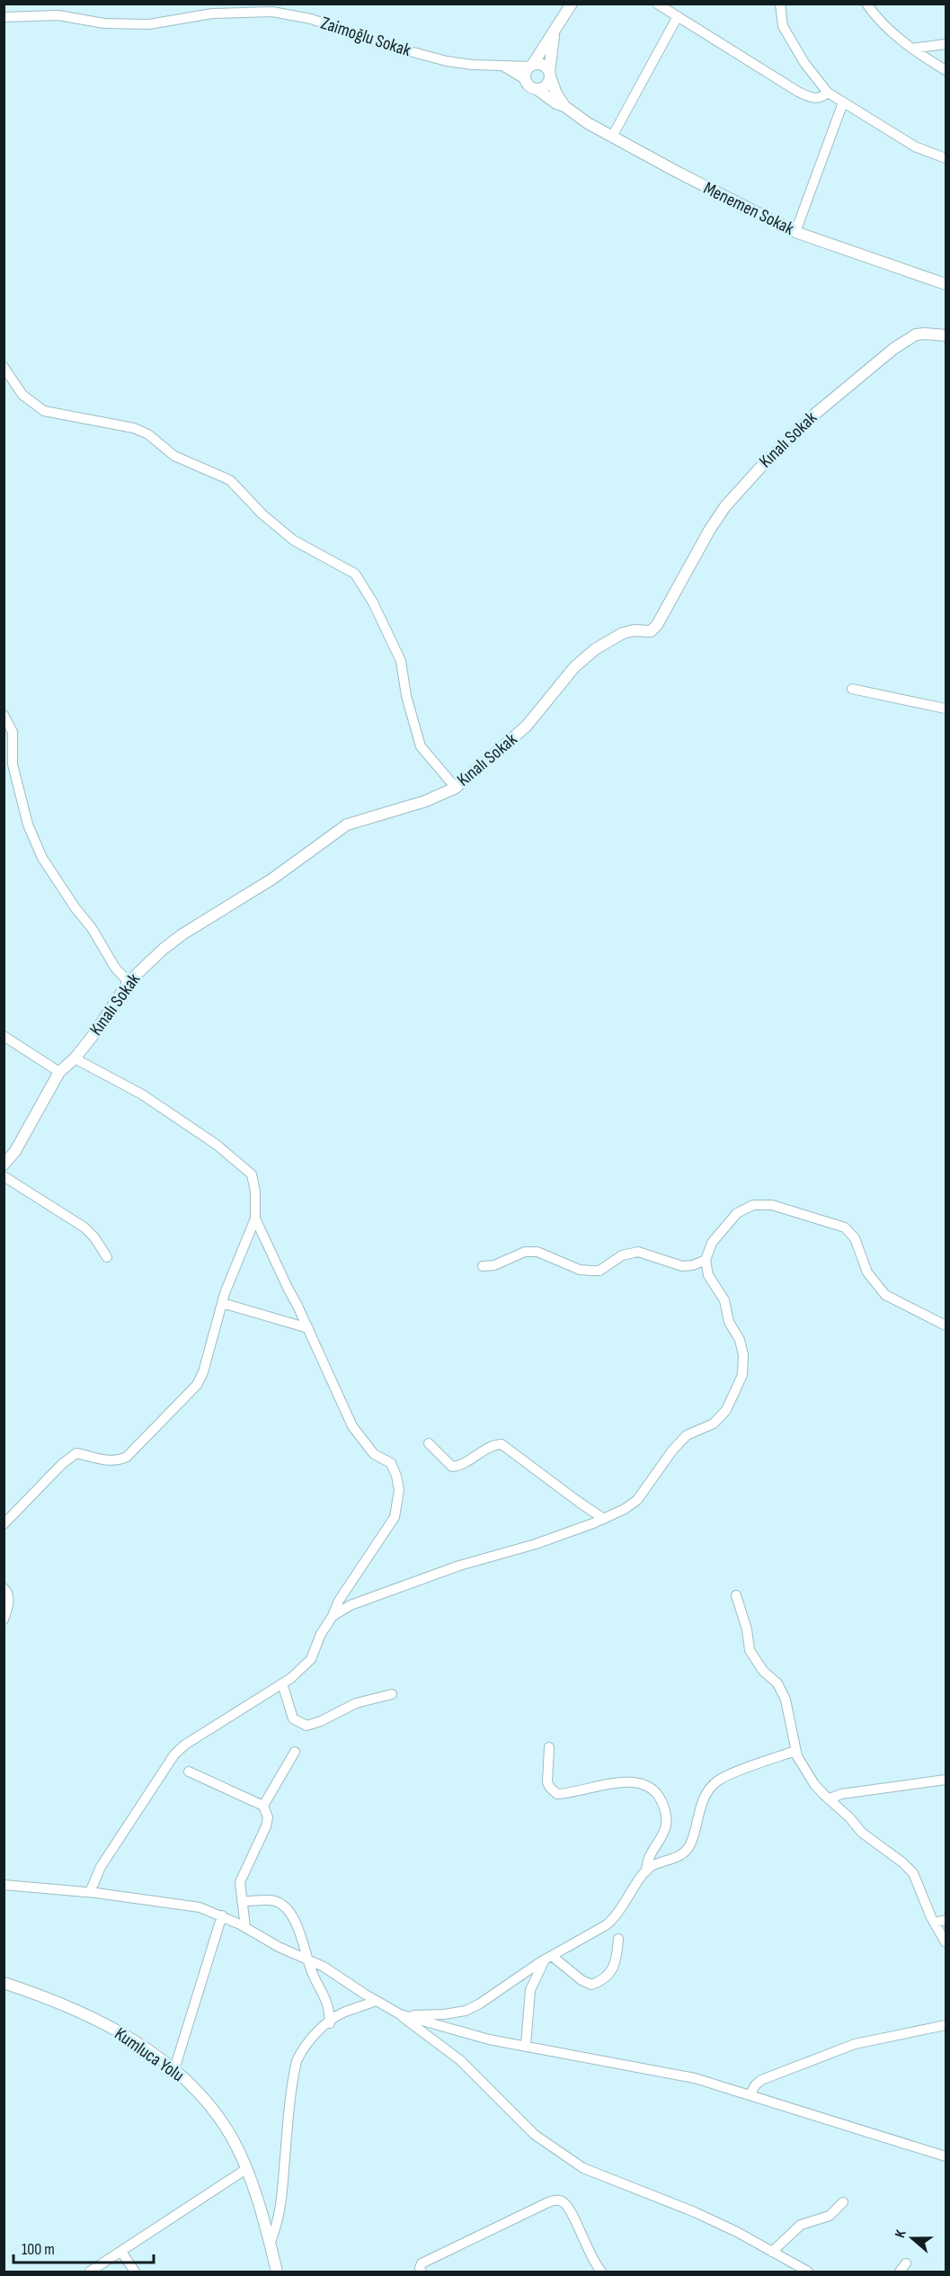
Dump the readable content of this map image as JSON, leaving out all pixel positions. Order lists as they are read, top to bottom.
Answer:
{
  "streets": {
    "street": [
      "Zaimoğlu Sokak",
      "Menemen Sokak",
      "Kınalı Sokak",
      "Kumluca Yolu"
    ]
  },
  "crossings": [
    ["Zaimoğlu Sokak", "Menemen Sokak"]
  ],
  "scale_bar": "100 m",
  "north": "left"
}
